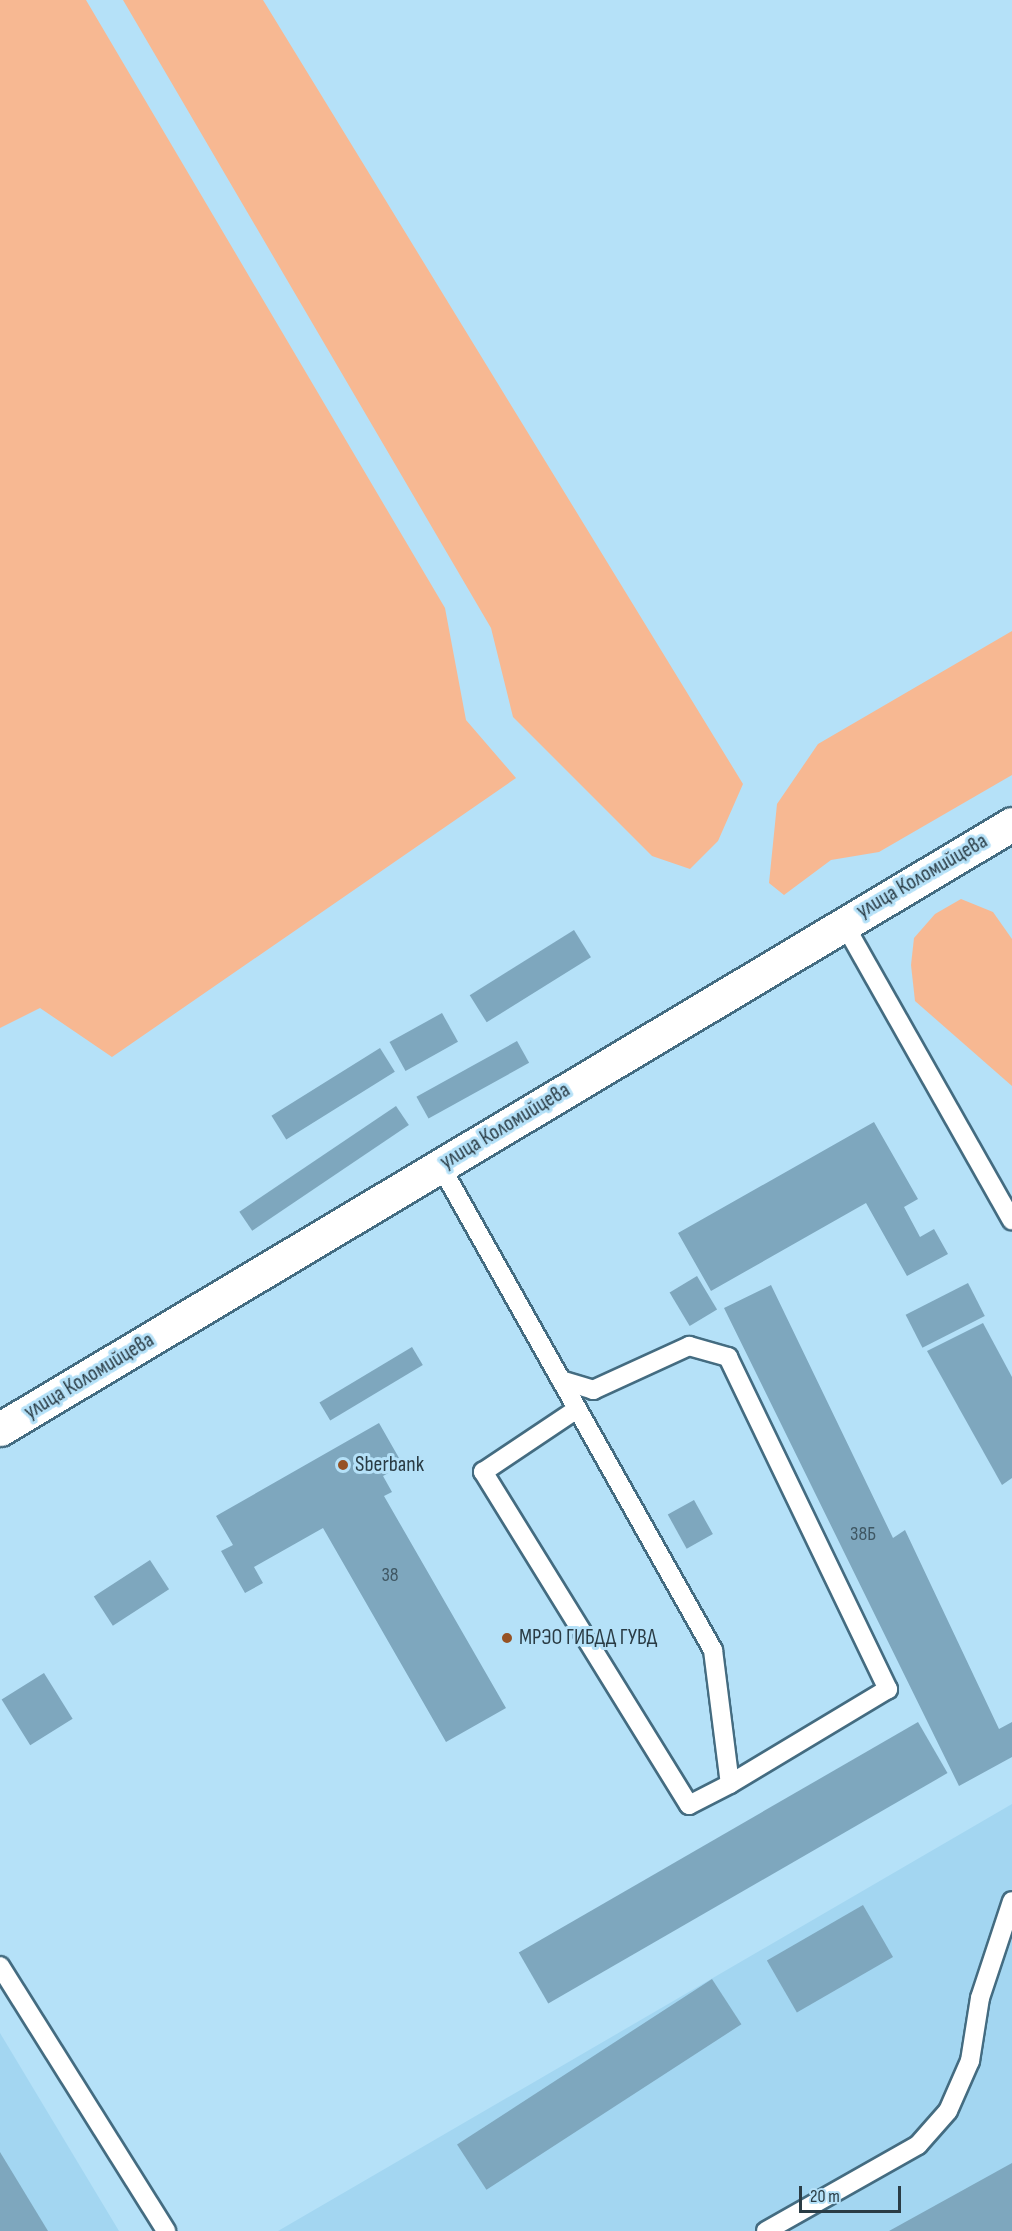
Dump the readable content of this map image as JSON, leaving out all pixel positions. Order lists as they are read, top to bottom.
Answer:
{
  "streets": {
    "street": ["улица Коломийцева"]
  },
  "places": ["Sberbank", "МРЭО ГИБДД ГУВД"],
  "house_numbers": ["38Б", "38"],
  "scale_bar": "20 m"
}
